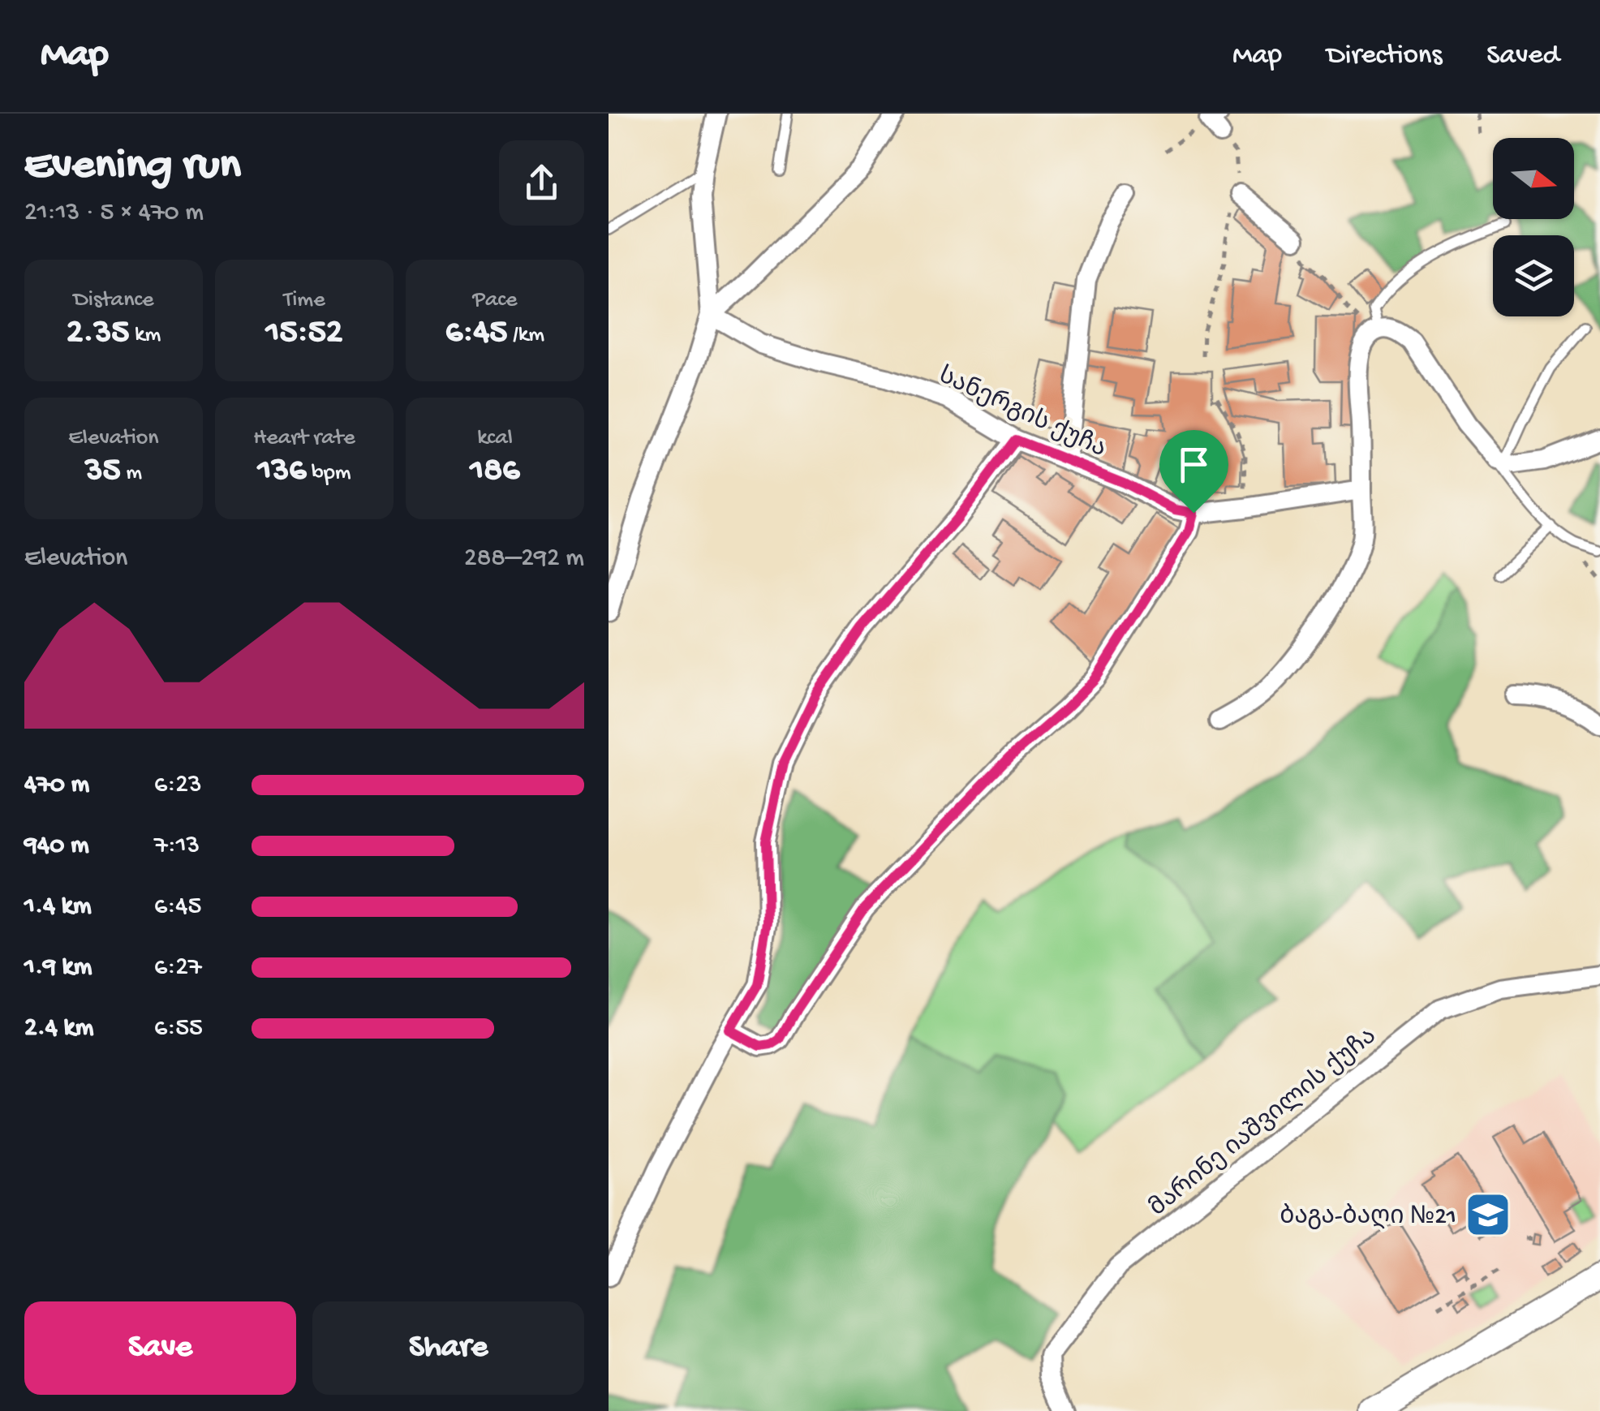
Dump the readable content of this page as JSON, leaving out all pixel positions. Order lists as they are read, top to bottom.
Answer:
{
  "streets": {
    "street": ["სანერგის ქუჩა", "მარინე იაშვილის ქუჩა"]
  },
  "places": {
    "school or university": ["ბაგა-ბაღი №21"]
  },
  "north": "right",
  "page": {
    "header": "Map",
    "nav": ["Map", "Directions", "Saved"],
    "heading": ["Evening run", "21:13 · 5 × 470 m"],
    "stats": [
      ["Distance", "2.35 km"],
      ["Time", "15:52"],
      ["Pace", "6:45 /km"],
      ["Elevation", "35 m"],
      ["Heart rate", "136 bpm"],
      ["kcal", "186"]
    ],
    "chart": ["Elevation", "288–292 m"],
    "list": [
      {
        "name": "470 m",
        "note": "6:23"
      },
      {
        "name": "940 m",
        "note": "7:13"
      },
      {
        "name": "1.4 km",
        "note": "6:45"
      },
      {
        "name": "1.9 km",
        "note": "6:27"
      },
      {
        "name": "2.4 km",
        "note": "6:55"
      }
    ],
    "buttons": ["Save", "Share"]
  }
}
